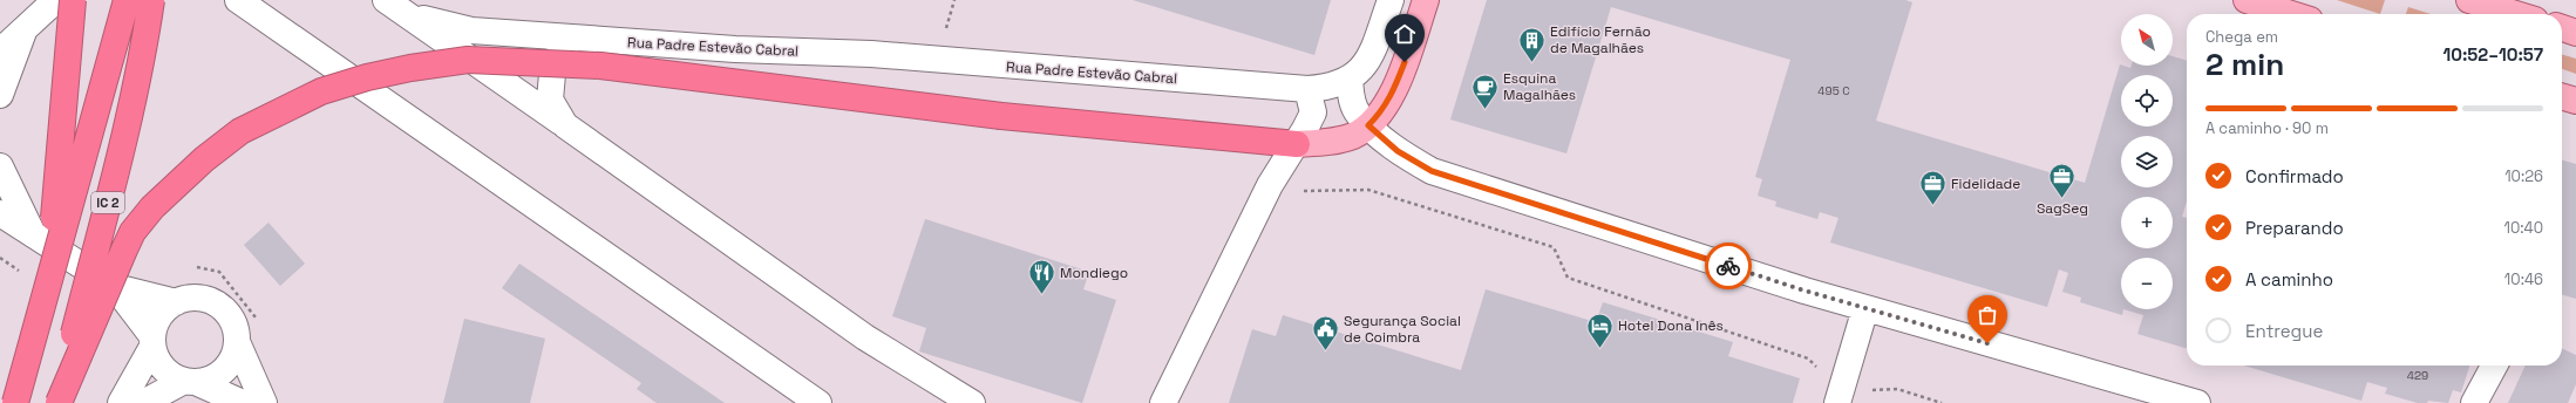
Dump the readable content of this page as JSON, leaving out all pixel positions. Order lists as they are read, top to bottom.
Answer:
{
  "streets": {
    "highway": ["IC 2"],
    "street": ["Rua Padre Estevão Cabral"]
  },
  "places": {
    "building": ["Edifício Fernão de Magalhães"],
    "cafe": ["Esquina Magalhães"],
    "office": ["SagSeg", "Fidelidade"],
    "restaurant": ["Mondiego"],
    "hotel": ["Hotel Dona Inês"],
    "public building": ["Segurança Social de Coimbra"]
  },
  "house_numbers": ["495 C", "429"],
  "north": "top left",
  "page": {
    "map_buttons": ["+", "−"],
    "heading": ["2 min", "Chega em", "10:52–10:57"],
    "bar": "A caminho · 90 m",
    "list": [
      ["Confirmado", "10:26"],
      ["Preparando", "10:40"],
      ["A caminho", "10:46"],
      "Entregue"
    ]
  }
}
